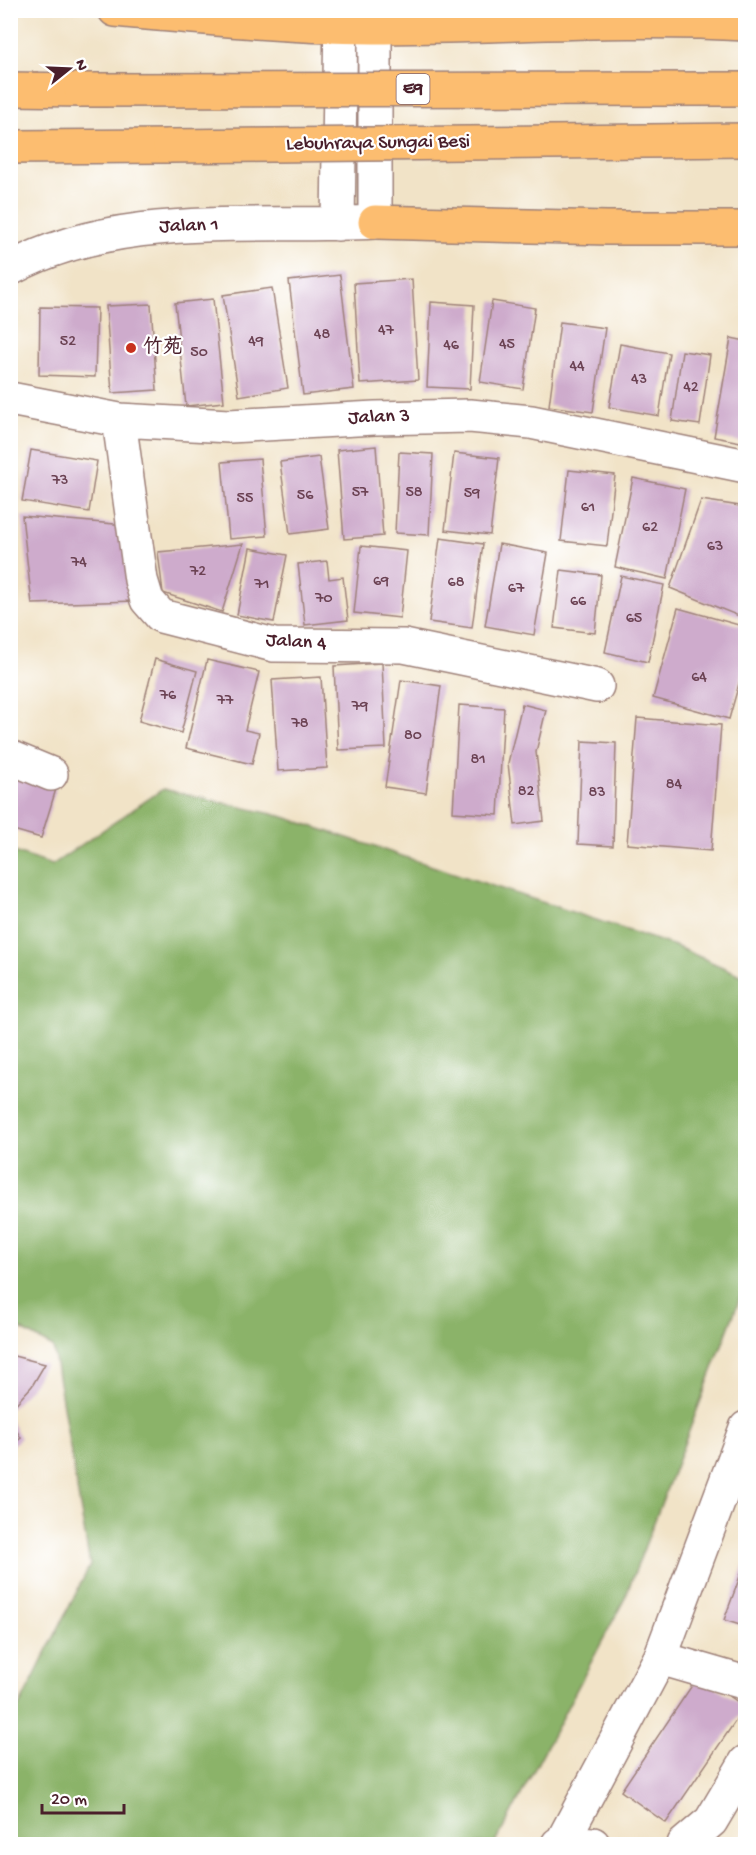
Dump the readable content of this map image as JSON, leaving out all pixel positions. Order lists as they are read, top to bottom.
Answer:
{
  "streets": {
    "highway": ["E9", "Lebuhraya Sungai Besi"],
    "street": ["Jalan 1", "Jalan 3", "Jalan 4"]
  },
  "crossings": [
    ["Jalan 3", "Jalan 4"]
  ],
  "places": ["竹苑"],
  "house_numbers": [
    "47",
    "48",
    "52",
    "49",
    "45",
    "46",
    "50",
    "44",
    "43",
    "42",
    "73",
    "57",
    "58",
    "59",
    "56",
    "55",
    "61",
    "62",
    "63",
    "74",
    "72",
    "69",
    "68",
    "71",
    "67",
    "70",
    "66",
    "65",
    "64",
    "76",
    "77",
    "79",
    "78",
    "80",
    "81",
    "84",
    "82",
    "83"
  ],
  "scale_bar": "20 m",
  "north": "right"
}
